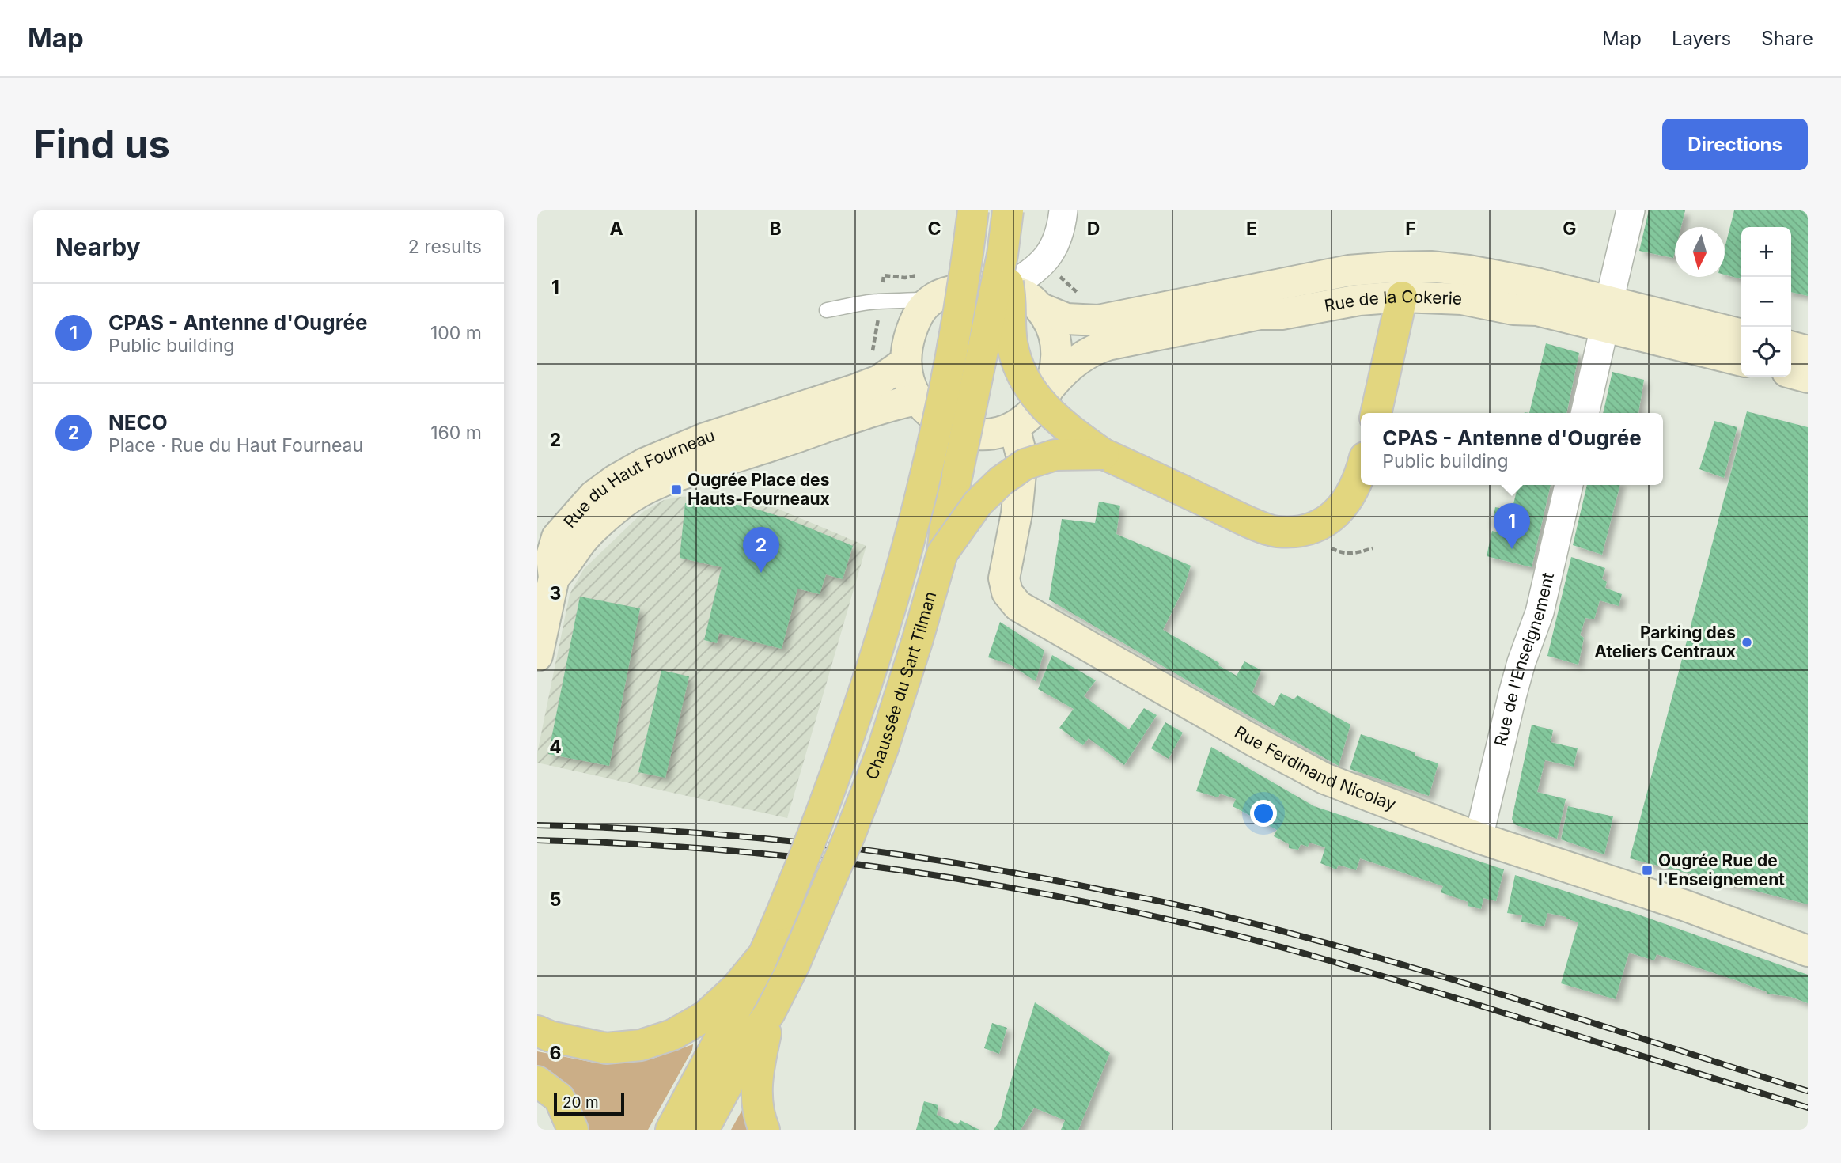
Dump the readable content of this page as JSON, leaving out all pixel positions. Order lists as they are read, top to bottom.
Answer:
{
  "streets": {
    "highway": ["Chaussée du Sart Tilman"],
    "main road": ["Rue de la Cokerie", "Rue du Haut Fourneau", "Rue Ferdinand Nicolay"],
    "street": ["Rue de l'Enseignement"]
  },
  "crossings": [
    ["Rue de la Cokerie", "Rue du Haut Fourneau"],
    ["Rue de la Cokerie", "Rue Ferdinand Nicolay"],
    ["Rue du Haut Fourneau", "Rue Ferdinand Nicolay"],
    ["Rue de l'Enseignement", "Rue Ferdinand Nicolay"]
  ],
  "places": {
    "transit": ["Ougrée Place des Hauts-Fourneaux", "Ougrée Rue de l'Enseignement"],
    "other": ["Parking des Ateliers Centraux"]
  },
  "scale_bar": "20 m",
  "north": "bottom",
  "page": {
    "header": "Map",
    "nav": ["Map", "Layers", "Share"],
    "buttons": "Directions",
    "title": "Find us",
    "heading": ["Nearby", "2 results"],
    "map_buttons": ["+", "−"],
    "list": [
      {
        "mark": "1",
        "name": "CPAS - Antenne d'Ougrée",
        "note": "Public building",
        "value": "100 m"
      },
      {
        "mark": "2",
        "name": "NECO",
        "note": "Place · Rue du Haut Fourneau",
        "value": "160 m"
      }
    ],
    "popup": ["CPAS - Antenne d'Ougrée", "Public building"],
    "pins": ["1", "2"],
    "scale": "20 m"
  },
  "grid": {
    "columns": [
      "A",
      "B",
      "C",
      "D",
      "E",
      "F",
      "G"
    ],
    "rows": [
      "1",
      "2",
      "3",
      "4",
      "5",
      "6"
    ]
  }
}
